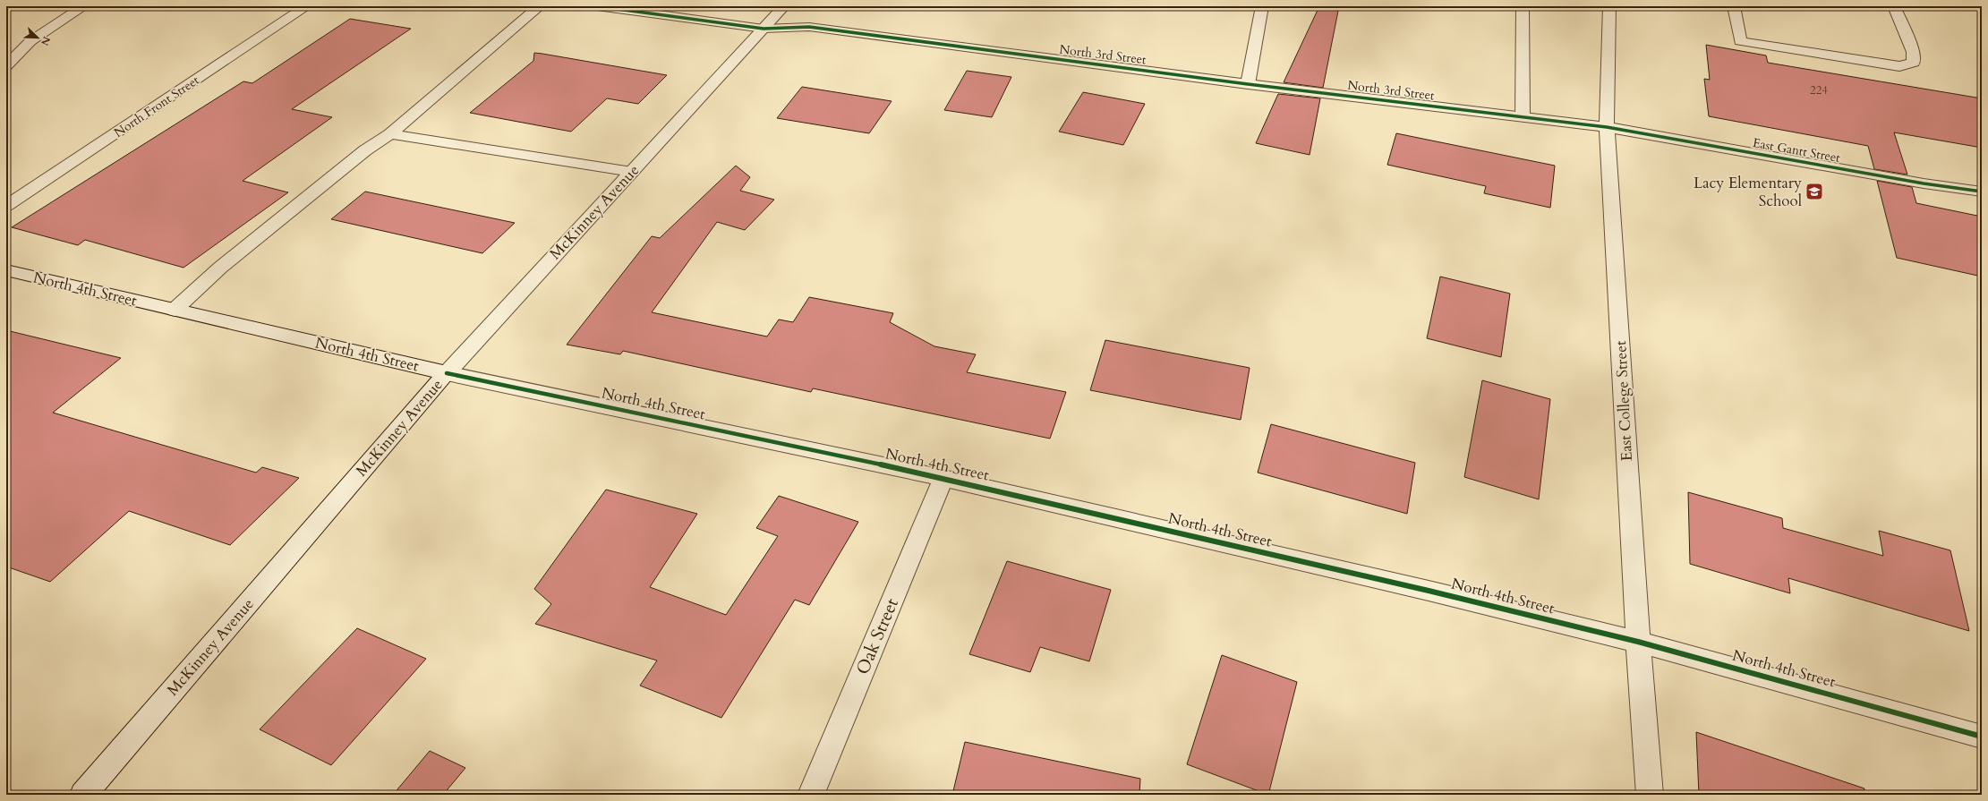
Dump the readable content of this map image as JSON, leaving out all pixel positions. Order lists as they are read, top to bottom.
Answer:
{
  "streets": {
    "street": [
      "North 3rd Street",
      "North Front Street",
      "East Gantt Street",
      "McKinney Avenue",
      "North 4th Street",
      "East College Street",
      "Oak Street"
    ]
  },
  "crossings": [
    ["North 3rd Street", "East Gantt Street"],
    ["North 3rd Street", "McKinney Avenue"],
    ["North 3rd Street", "East College Street"],
    ["East Gantt Street", "East College Street"],
    ["McKinney Avenue", "North 4th Street"],
    ["North 4th Street", "East College Street"],
    ["North 4th Street", "Oak Street"]
  ],
  "places": {
    "school or university": ["Lacy Elementary School"]
  },
  "house_numbers": ["224"],
  "north": "bottom right"
}
